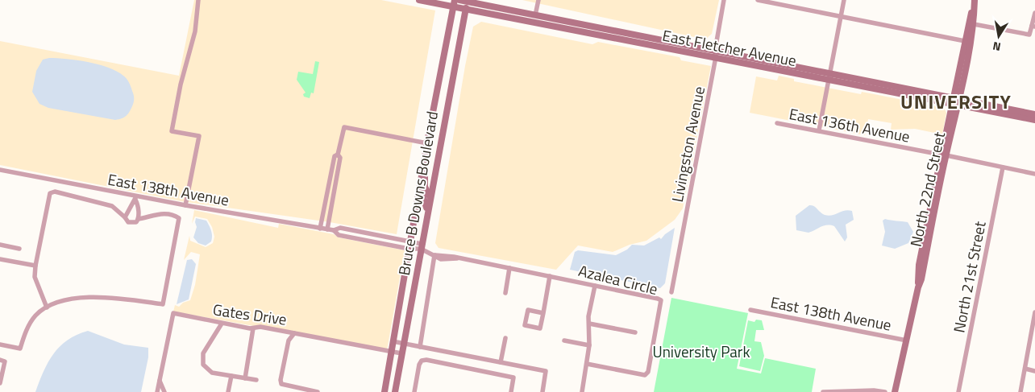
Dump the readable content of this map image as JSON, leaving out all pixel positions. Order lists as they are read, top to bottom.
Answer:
{
  "streets": {
    "main road": ["East Fletcher Avenue", "North 22nd Street", "Bruce B Downs Boulevard"],
    "street": [
      "East 136th Avenue",
      "Livingston Avenue",
      "East 138th Avenue",
      "North 21st Street",
      "Azalea Circle",
      "Gates Drive"
    ]
  },
  "crossings": [
    ["East Fletcher Avenue", "Livingston Avenue"],
    ["East Fletcher Avenue", "North 22nd Street"],
    ["East Fletcher Avenue", "Bruce B Downs Boulevard"],
    ["East 136th Avenue", "North 22nd Street"],
    ["East 136th Avenue", "North 21st Street"],
    ["East 138th Avenue", "North 22nd Street"],
    ["East 138th Avenue", "Bruce B Downs Boulevard"],
    ["East 138th Avenue", "Azalea Circle"],
    ["Bruce B Downs Boulevard", "Azalea Circle"],
    ["Bruce B Downs Boulevard", "Gates Drive"]
  ],
  "districts": ["UNIVERSITY"],
  "parks": ["University Park"],
  "north": "bottom"
}
